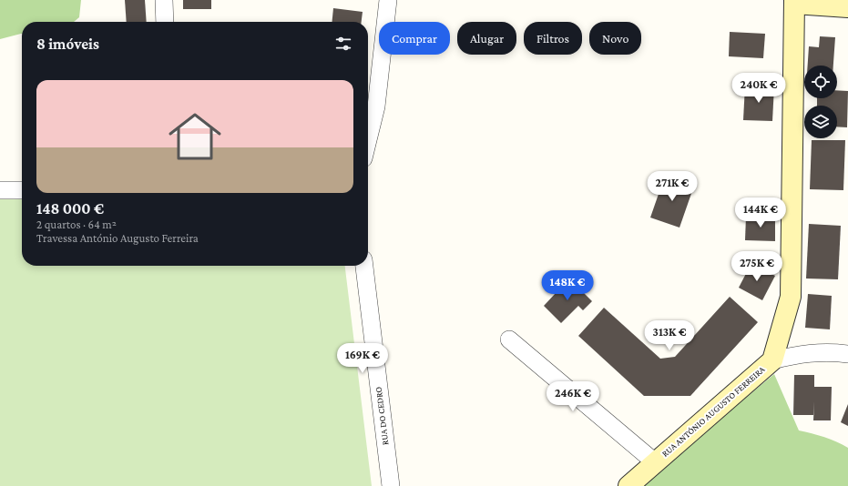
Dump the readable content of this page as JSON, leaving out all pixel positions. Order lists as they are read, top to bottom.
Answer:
{
  "streets": {
    "street": ["RUA ANTÓNIO AUGUSTO FERREIRA", "RUA DO CEDRO"]
  },
  "page": {
    "chip": [
      "Comprar",
      "Alugar",
      "Filtros",
      "Novo"
    ],
    "heading": "8 imóveis",
    "list": [
      {
        "name": "148 000 €",
        "note": "2 quartos · 64 m² · Travessa António Augusto Ferreira"
      }
    ],
    "price": [
      "240K €",
      "271K €",
      "144K €",
      "275K €",
      "148K €",
      "313K €",
      "169K €",
      "246K €"
    ]
  }
}
